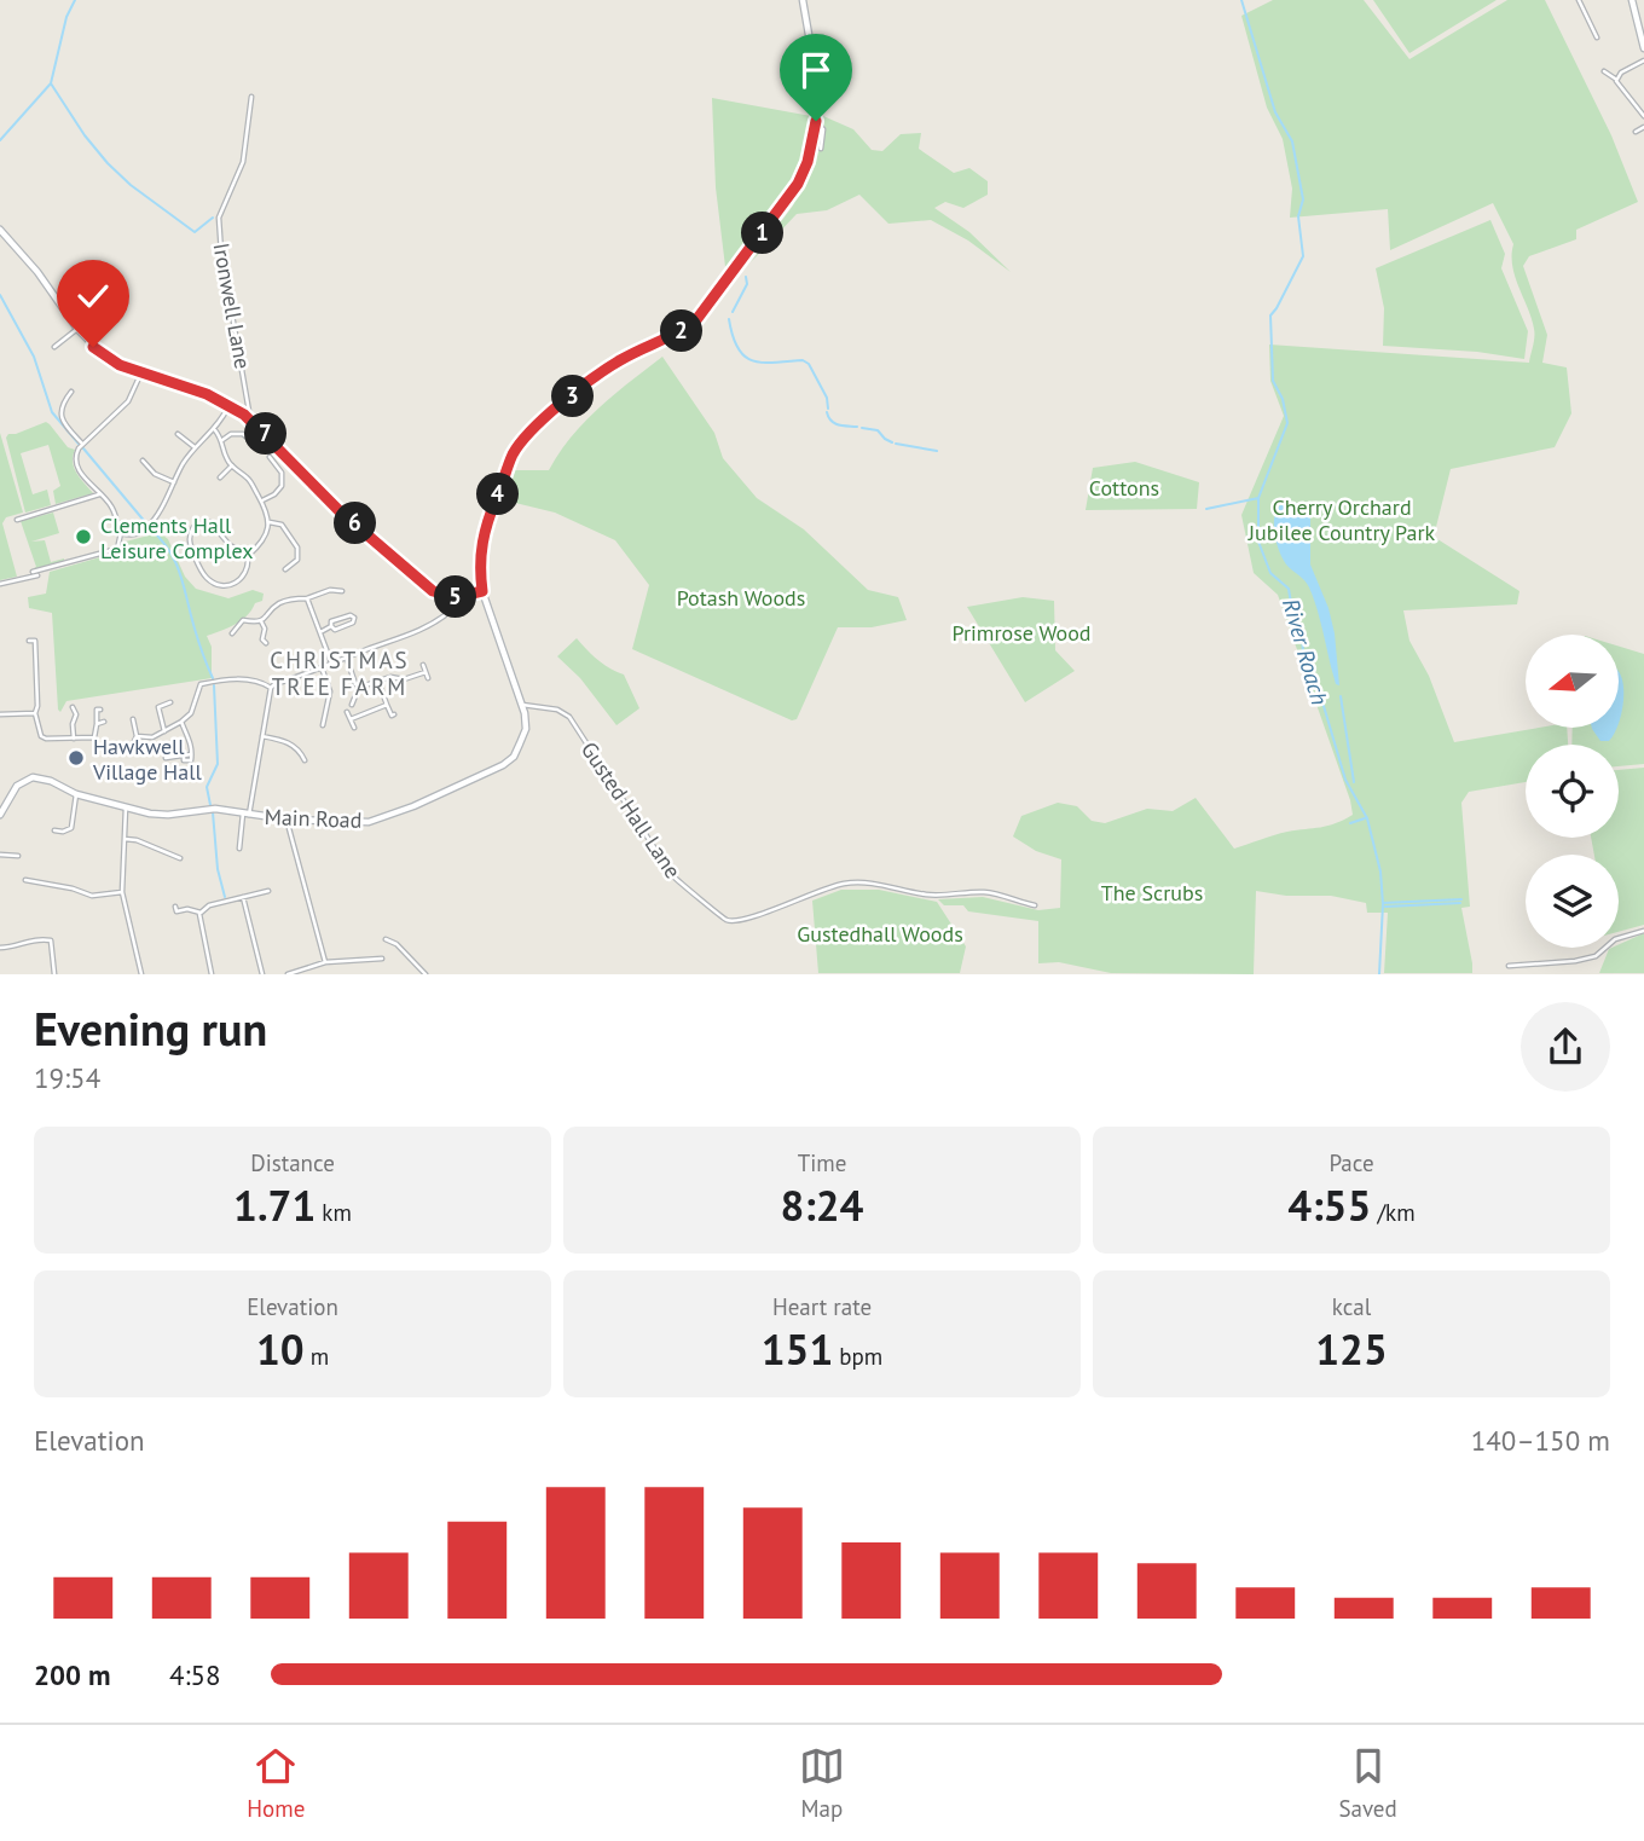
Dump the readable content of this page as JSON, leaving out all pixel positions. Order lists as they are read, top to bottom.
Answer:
{
  "streets": {
    "main road": ["Main Road"],
    "street": ["Ironwell Lane", "Gusted Hall Lane"]
  },
  "crossings": [
    ["Gusted Hall Lane", "Main Road"]
  ],
  "districts": ["CHRISTMAS TREE FARM"],
  "water": ["River Roach"],
  "parks": [
    "Cottons",
    "Cherry Orchard Jubilee Country Park",
    "Potash Woods",
    "Primrose Wood",
    "The Scrubs",
    "Gustedhall Woods"
  ],
  "places": ["Clements Hall Leisure Complex", "Hawkwell Village Hall"],
  "north": "left",
  "page": {
    "pins": [
      "1",
      "2",
      "3",
      "7",
      "4",
      "6",
      "5"
    ],
    "heading": ["Evening run", "19:54"],
    "stats": [
      ["Distance", "1.71 km"],
      ["Time", "8:24"],
      ["Pace", "4:55 /km"],
      ["Elevation", "10 m"],
      ["Heart rate", "151 bpm"],
      ["kcal", "125"]
    ],
    "chart": ["Elevation", "140–150 m"],
    "list": [
      {
        "name": "200 m",
        "note": "4:58"
      }
    ],
    "tabs": ["Home", "Map", "Saved"]
  }
}
